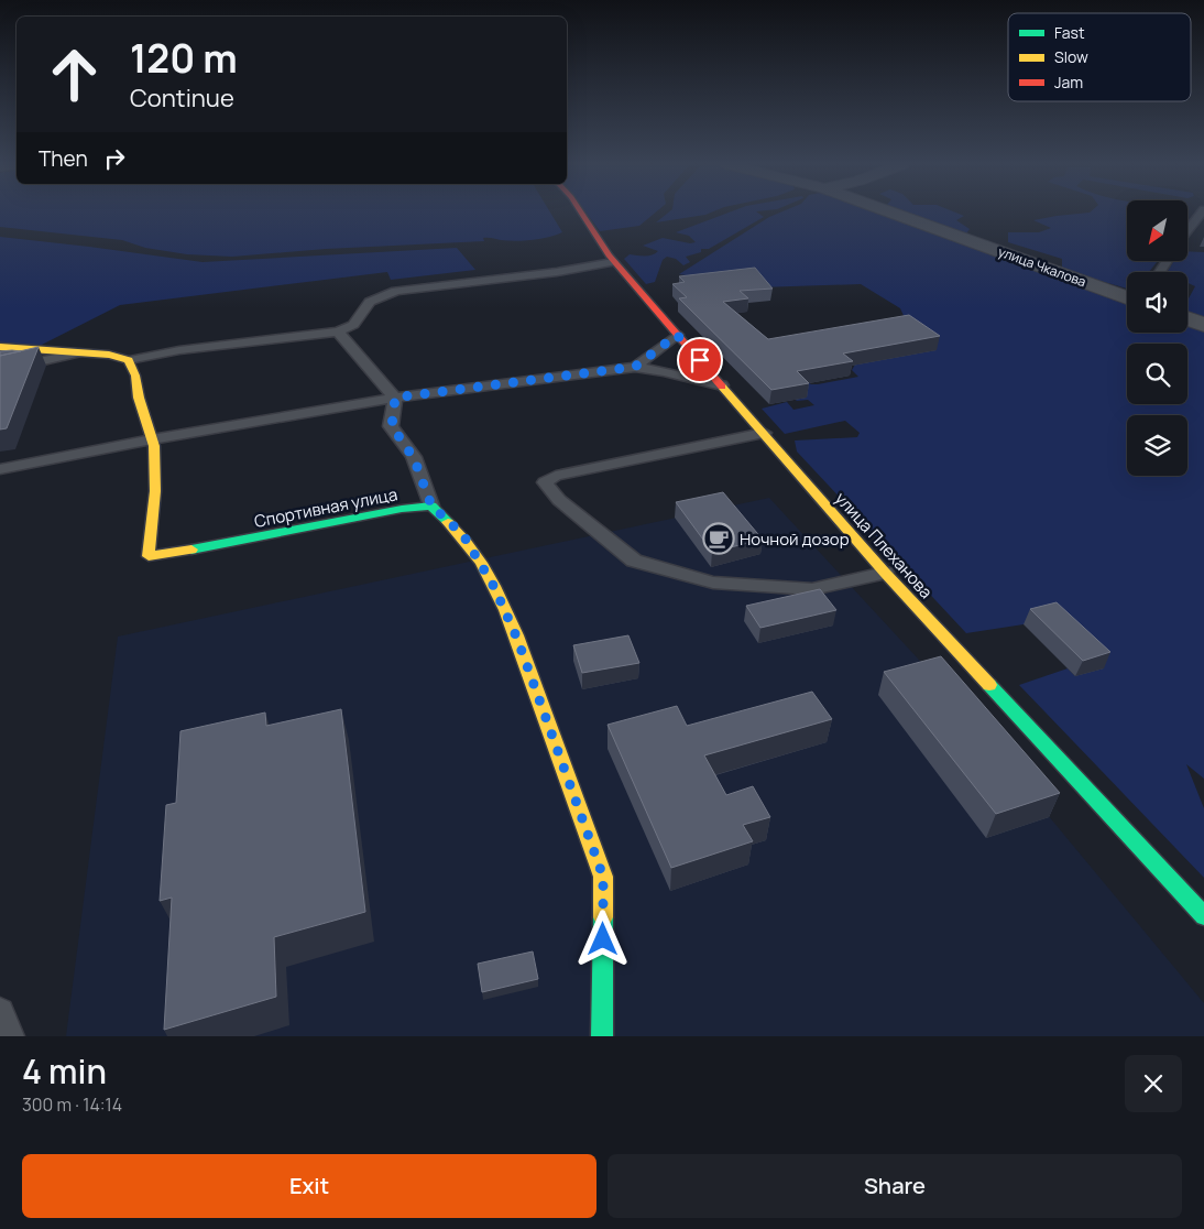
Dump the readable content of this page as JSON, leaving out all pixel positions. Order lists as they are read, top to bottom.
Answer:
{
  "streets": {
    "street": ["улица Чкалова", "Спортивная улица", "улица Плеханова"]
  },
  "places": {
    "cafe": ["Ночной дозор"]
  },
  "legend": ["Fast", "Slow", "Jam"],
  "north": "bottom left",
  "page": {
    "turn": ["120 m", "Continue"],
    "then": "Then",
    "heading": ["4 min", "300 m · 14:14"],
    "buttons": ["Exit", "Share"]
  }
}
